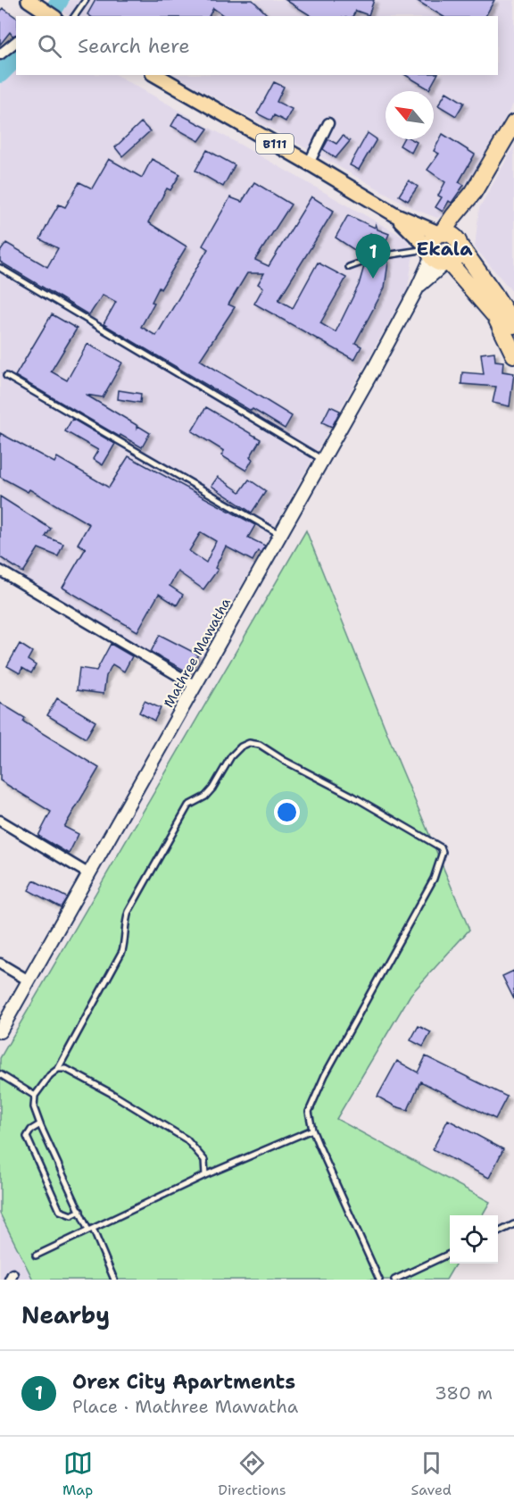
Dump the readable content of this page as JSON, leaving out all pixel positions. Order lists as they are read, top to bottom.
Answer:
{
  "streets": {
    "main road": ["B111"],
    "street": ["Mathree Mawatha"]
  },
  "crossings": [
    ["B111", "Mathree Mawatha"]
  ],
  "districts": ["Ekala"],
  "north": "top left",
  "page": {
    "search": "Search here",
    "pins": "1",
    "heading": "Nearby",
    "list": [
      {
        "mark": "1",
        "name": "Orex City Apartments",
        "note": "Place · Mathree Mawatha",
        "value": "380 m"
      }
    ],
    "nav": ["Map", "Directions", "Saved"]
  }
}
